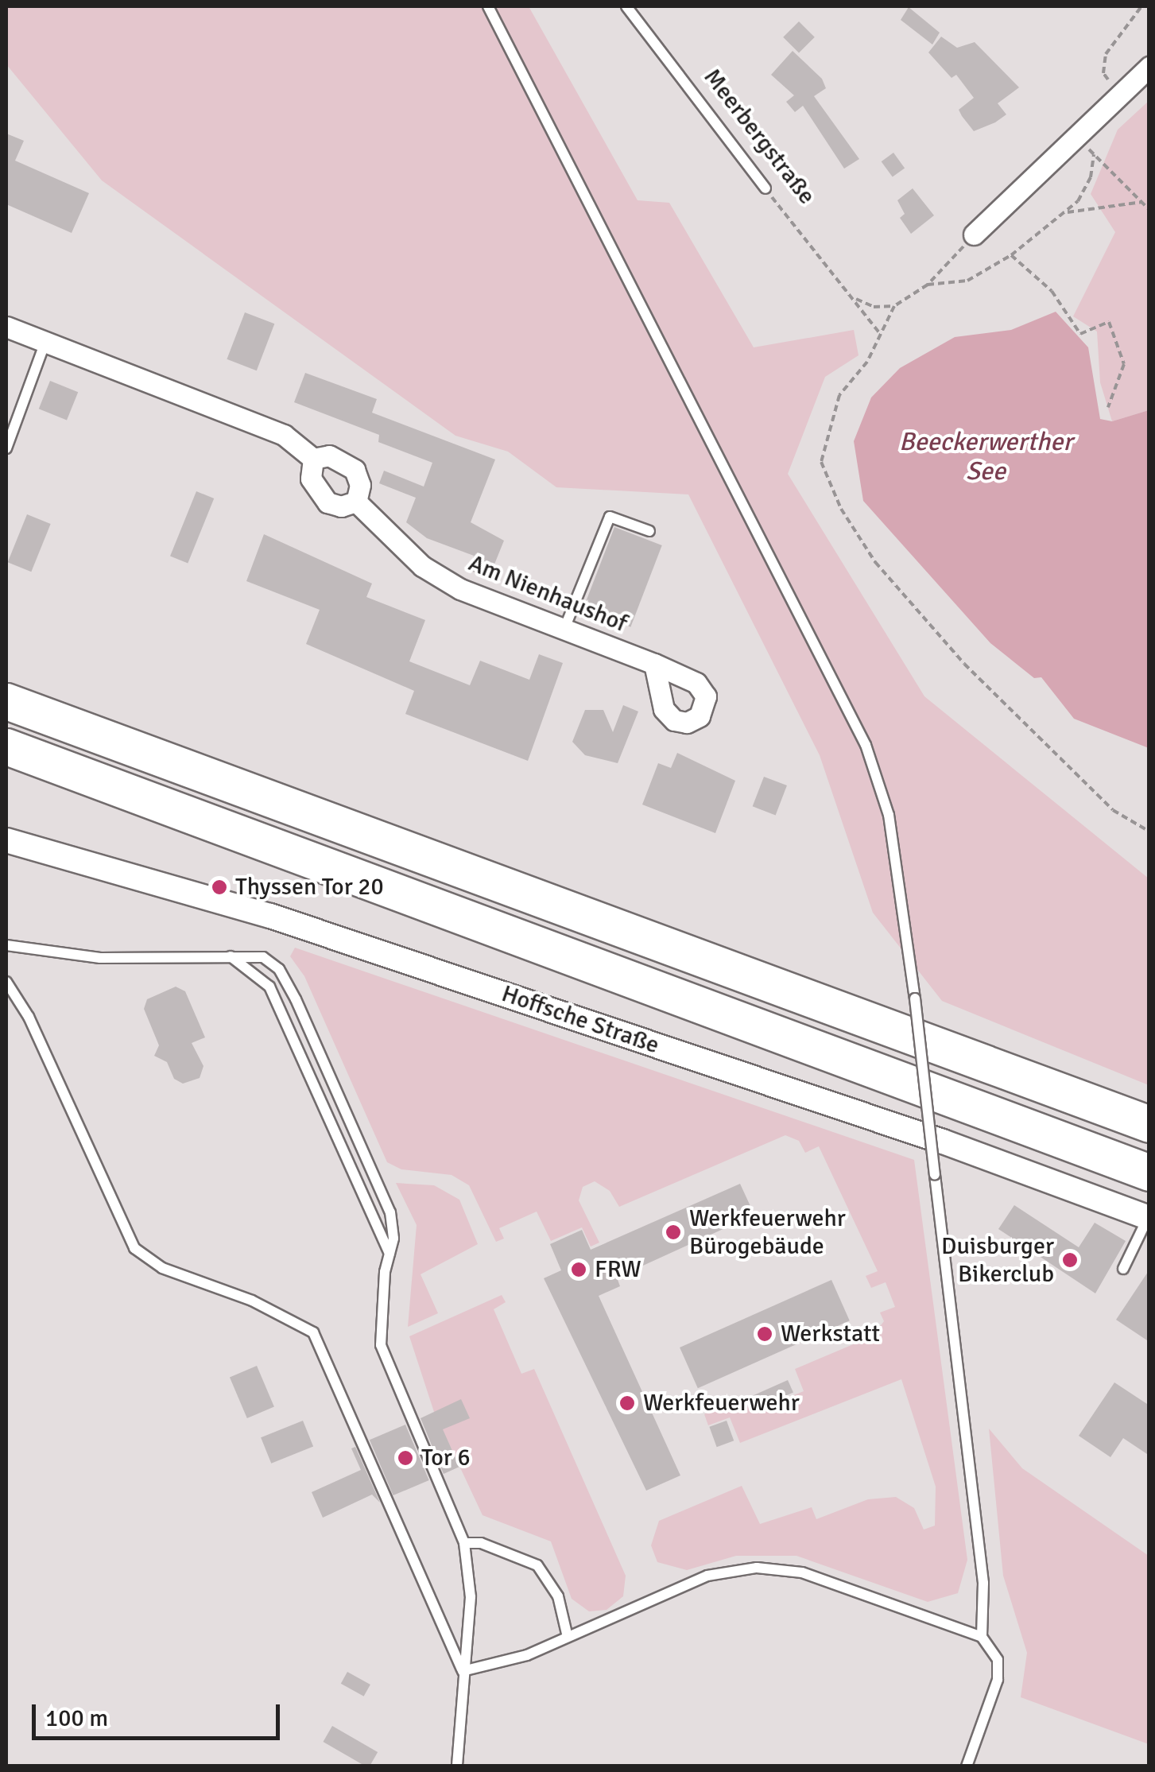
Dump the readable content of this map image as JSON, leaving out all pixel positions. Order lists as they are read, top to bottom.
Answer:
{
  "streets": {
    "street": ["Am Nienhaushof", "Hoffsche Straße"],
    "lane": ["Meerbergstraße"]
  },
  "water": ["Beeckerwerther See"],
  "places": [
    "Thyssen Tor 20",
    "Werkfeuerwehr Bürogebäude",
    "Duisburger Bikerclub",
    "FRW",
    "Werkstatt",
    "Werkfeuerwehr",
    "Tor 6"
  ],
  "scale_bar": "100 m"
}
